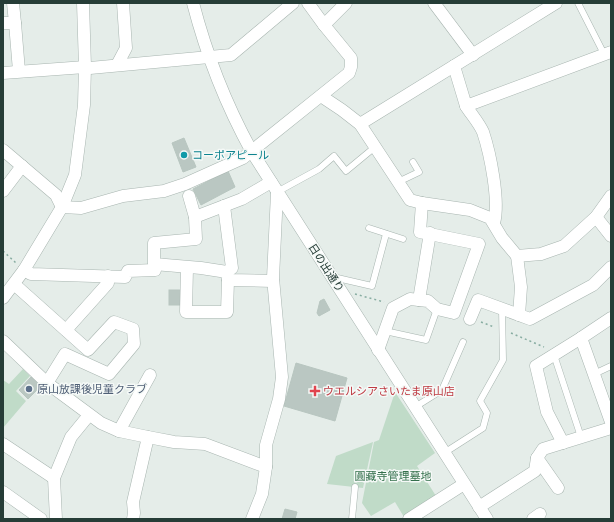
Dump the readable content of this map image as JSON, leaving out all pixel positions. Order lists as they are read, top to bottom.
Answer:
{
  "streets": {
    "street": ["日の出通り"]
  },
  "parks": ["圓藏寺管理墓地"],
  "places": {
    "other": ["コーポアピール", "原山放課後児童クラブ"],
    "health": ["ウエルシアさいたま原山店"]
  }
}
